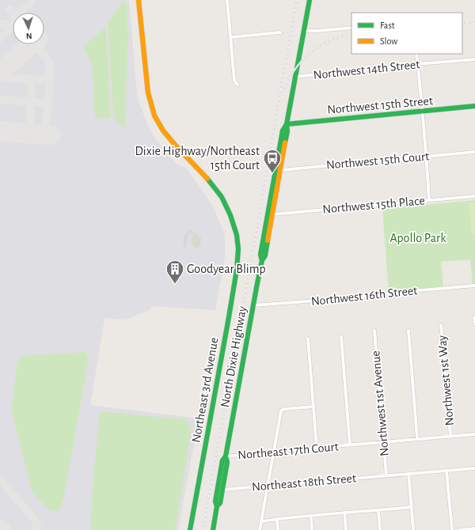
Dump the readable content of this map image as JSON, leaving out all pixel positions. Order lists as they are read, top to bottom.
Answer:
{
  "streets": {
    "street": [
      "Northwest 14th Street",
      "Northwest 15th Street",
      "Northwest 15th Court",
      "Northwest 15th Place",
      "Northwest 16th Street",
      "North Dixie Highway",
      "Northwest 1st Way",
      "Northeast 3rd Avenue",
      "Northwest 1st Avenue",
      "Northeast 17th Court",
      "Northeast 18th Street"
    ]
  },
  "crossings": [
    ["Northwest 14th Street", "North Dixie Highway"],
    ["Northwest 15th Street", "North Dixie Highway"],
    ["Northwest 15th Court", "North Dixie Highway"],
    ["Northwest 15th Place", "North Dixie Highway"],
    ["Northwest 16th Street", "North Dixie Highway"],
    ["North Dixie Highway", "Northeast 17th Court"],
    ["North Dixie Highway", "Northeast 18th Street"],
    ["Northwest 1st Way", "Northeast 17th Court"],
    ["Northwest 1st Avenue", "Northeast 17th Court"],
    ["Northwest 1st Avenue", "Northeast 18th Street"]
  ],
  "parks": ["Apollo Park"],
  "places": {
    "bus stop": ["Dixie Highway/Northeast 15th Court"],
    "building": ["Goodyear Blimp"]
  },
  "legend": ["Fast", "Slow"],
  "north": "bottom"
}
